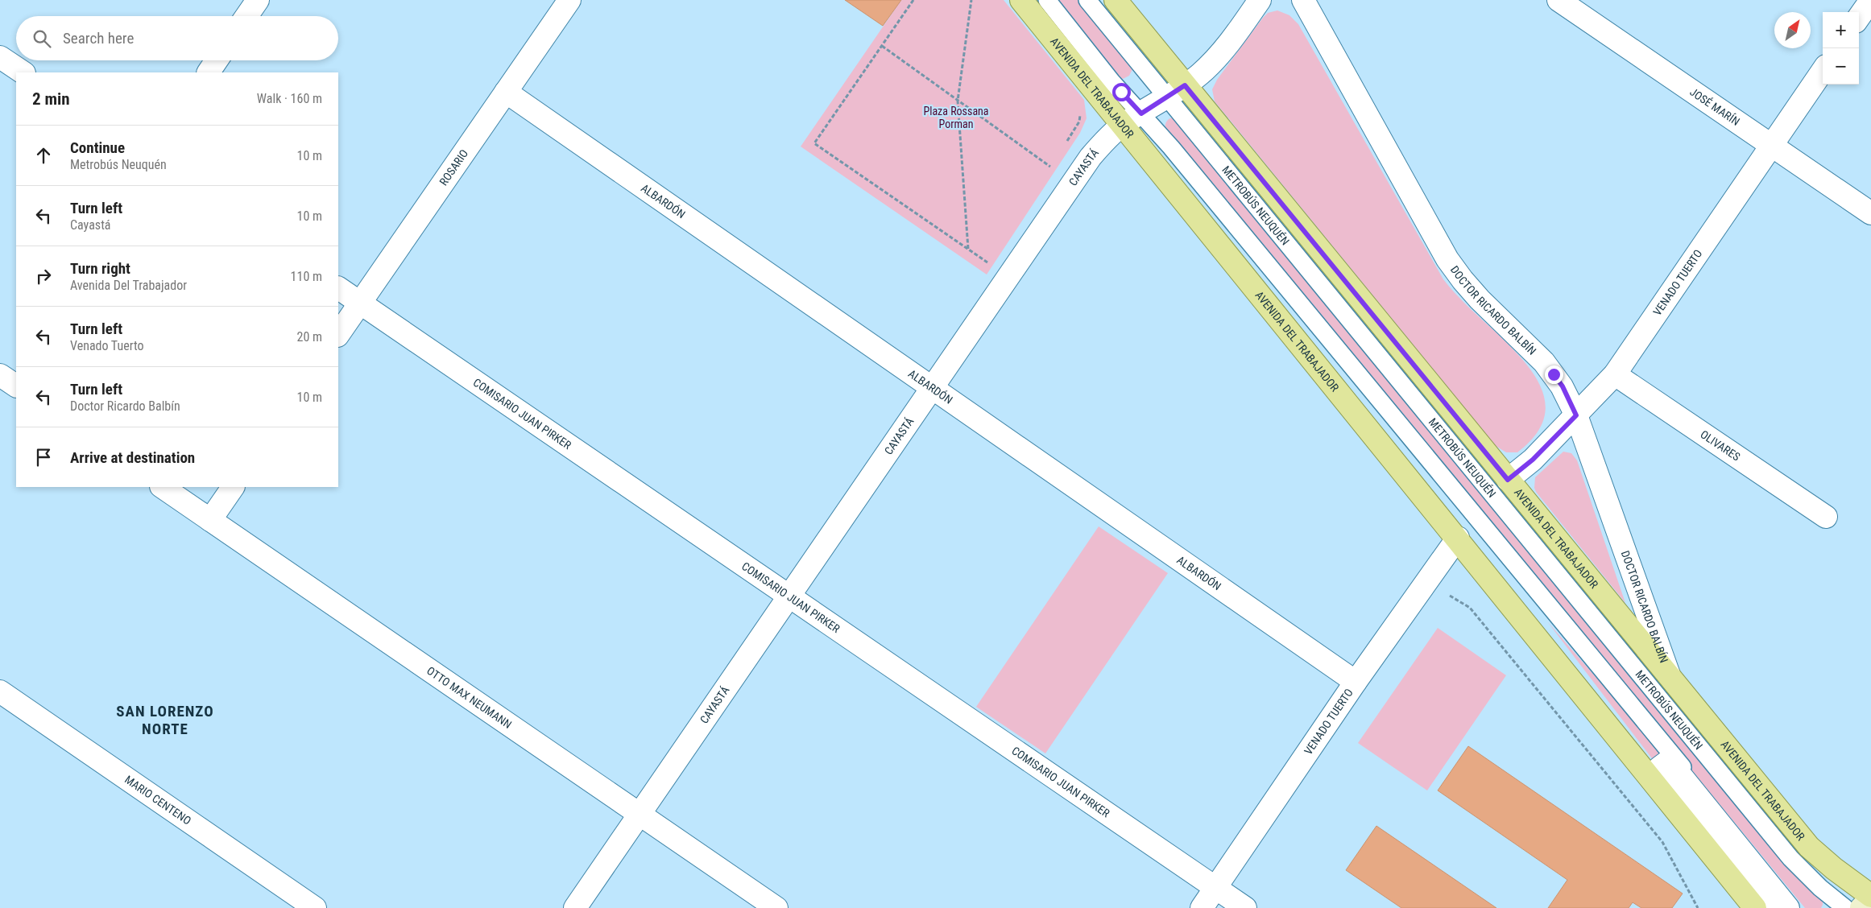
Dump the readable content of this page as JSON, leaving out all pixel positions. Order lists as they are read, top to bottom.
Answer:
{
  "streets": {
    "main road": ["AVENIDA DEL TRABAJADOR"],
    "street": [
      "JOSÉ MARÍN",
      "CAYASTÁ",
      "ROSARIO",
      "ALBARDÓN",
      "VENADO TUERTO",
      "DOCTOR RICARDO BALBÍN",
      "COMISARIO JUAN PIRKER",
      "OLIVARES",
      "OTTO MAX NEUMANN",
      "MARIO CENTENO"
    ],
    "lane": ["METROBÚS NEUQUÉN"]
  },
  "crossings": [
    ["AVENIDA DEL TRABAJADOR", "CAYASTÁ"],
    ["AVENIDA DEL TRABAJADOR", "VENADO TUERTO"],
    ["AVENIDA DEL TRABAJADOR", "DOCTOR RICARDO BALBÍN"],
    ["JOSÉ MARÍN", "VENADO TUERTO"],
    ["CAYASTÁ", "ALBARDÓN"],
    ["CAYASTÁ", "METROBÚS NEUQUÉN"],
    ["CAYASTÁ", "COMISARIO JUAN PIRKER"],
    ["CAYASTÁ", "OTTO MAX NEUMANN"],
    ["ROSARIO", "ALBARDÓN"],
    ["ROSARIO", "COMISARIO JUAN PIRKER"],
    ["ALBARDÓN", "VENADO TUERTO"],
    ["VENADO TUERTO", "DOCTOR RICARDO BALBÍN"],
    ["VENADO TUERTO", "COMISARIO JUAN PIRKER"],
    ["VENADO TUERTO", "OLIVARES"]
  ],
  "districts": ["SAN LORENZO NORTE"],
  "parks": ["Plaza Rossana Porman"],
  "north": "top right",
  "page": {
    "map_buttons": ["+", "−"],
    "search": "Search here",
    "heading": ["2 min", "Walk · 160 m"],
    "list": [
      ["Continue", "Metrobús Neuquén", "10 m"],
      ["Turn left", "Cayastá", "10 m"],
      ["Turn right", "Avenida Del Trabajador", "110 m"],
      ["Turn left", "Venado Tuerto", "20 m"],
      ["Turn left", "Doctor Ricardo Balbín", "10 m"],
      "Arrive at destination"
    ]
  }
}
